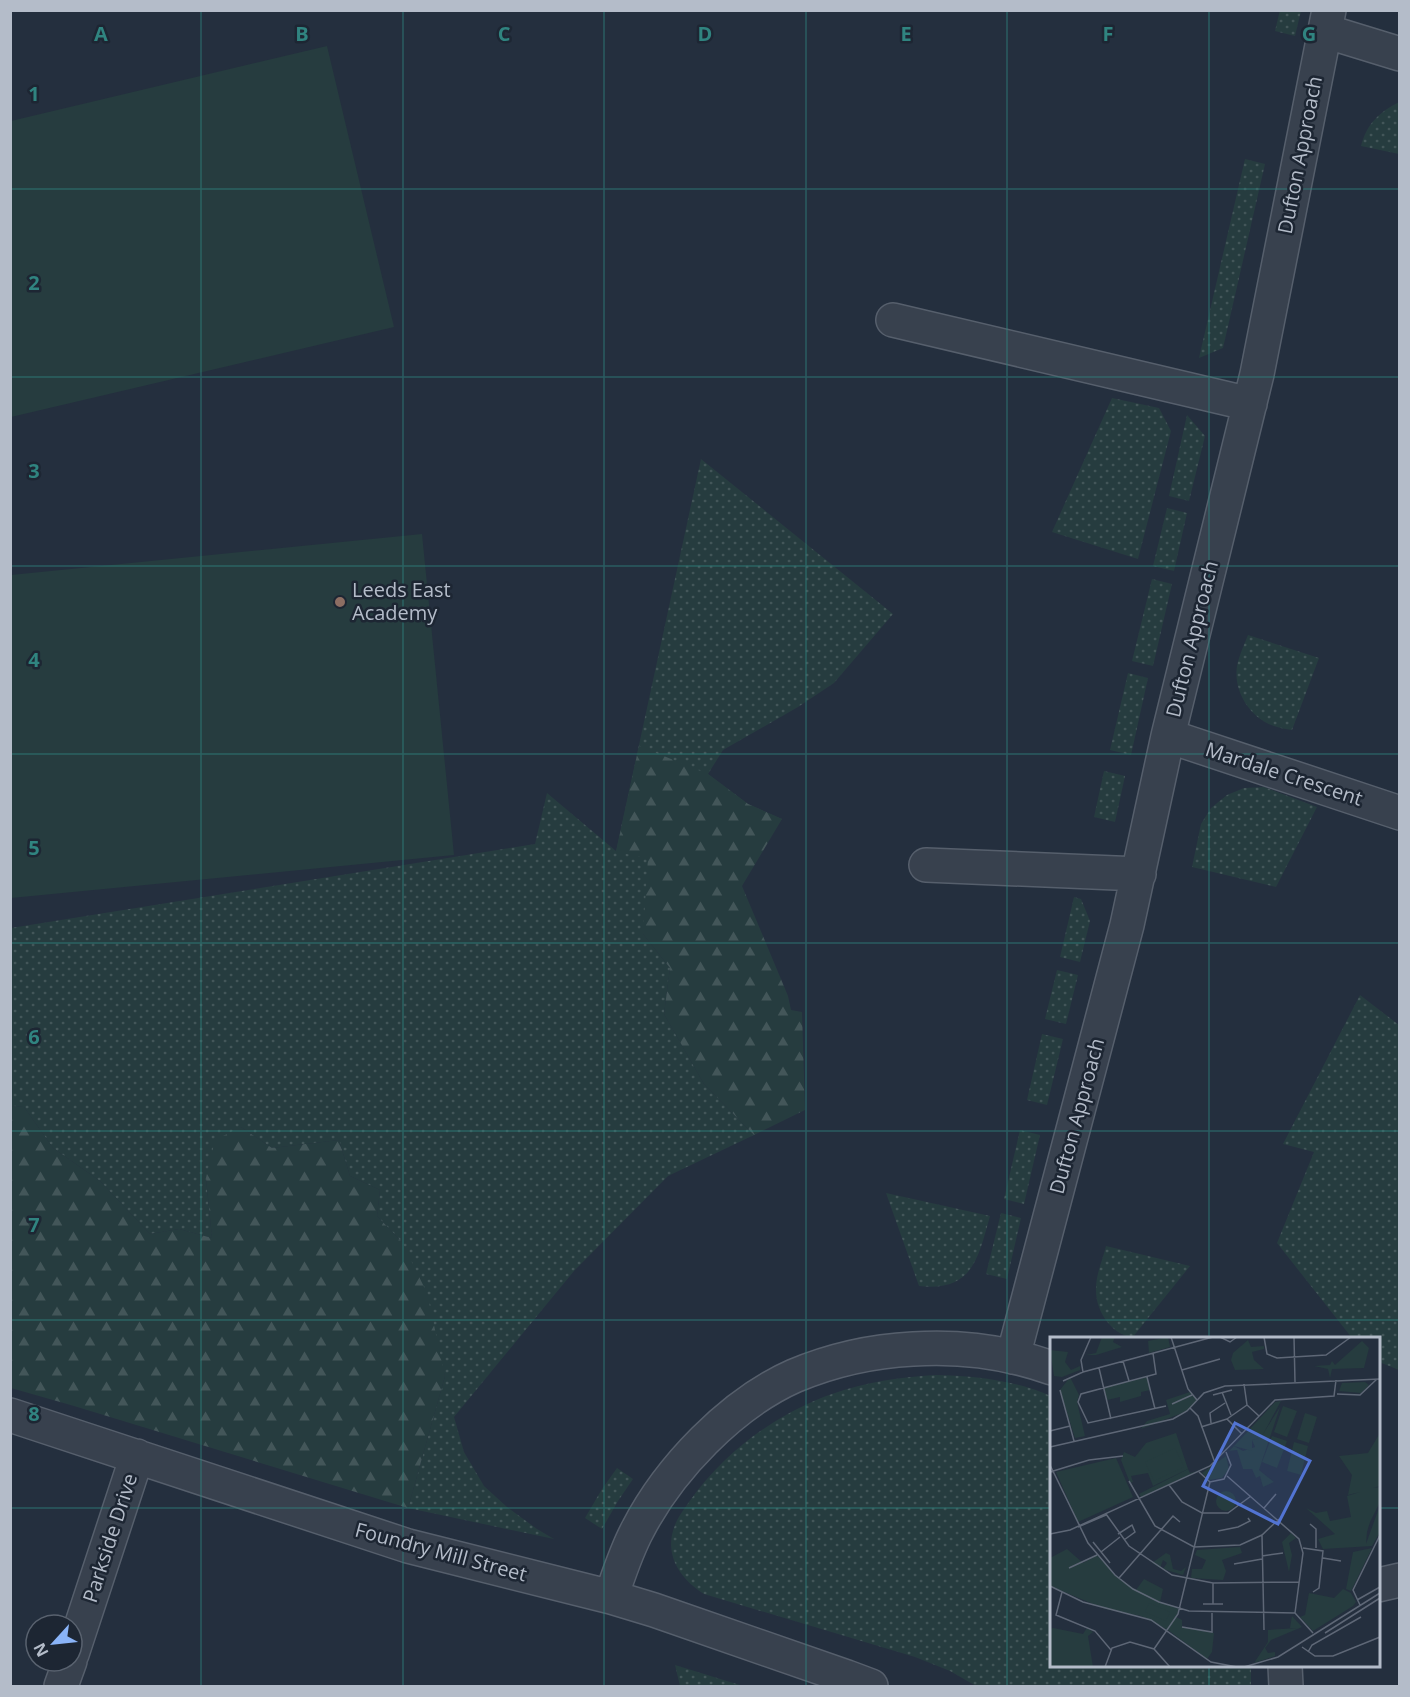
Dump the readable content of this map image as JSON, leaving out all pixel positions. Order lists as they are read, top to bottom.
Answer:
{
  "streets": {
    "street": [
      "Dufton Approach",
      "Mardale Crescent",
      "Parkside Drive",
      "Foundry Mill Street"
    ]
  },
  "crossings": [
    ["Dufton Approach", "Mardale Crescent"],
    ["Parkside Drive", "Foundry Mill Street"]
  ],
  "places": ["Leeds East Academy"],
  "north": "bottom left",
  "grid": {
    "columns": [
      "A",
      "B",
      "C",
      "D",
      "E",
      "F",
      "G"
    ],
    "rows": [
      "1",
      "2",
      "3",
      "4",
      "5",
      "6",
      "7",
      "8"
    ]
  }
}
